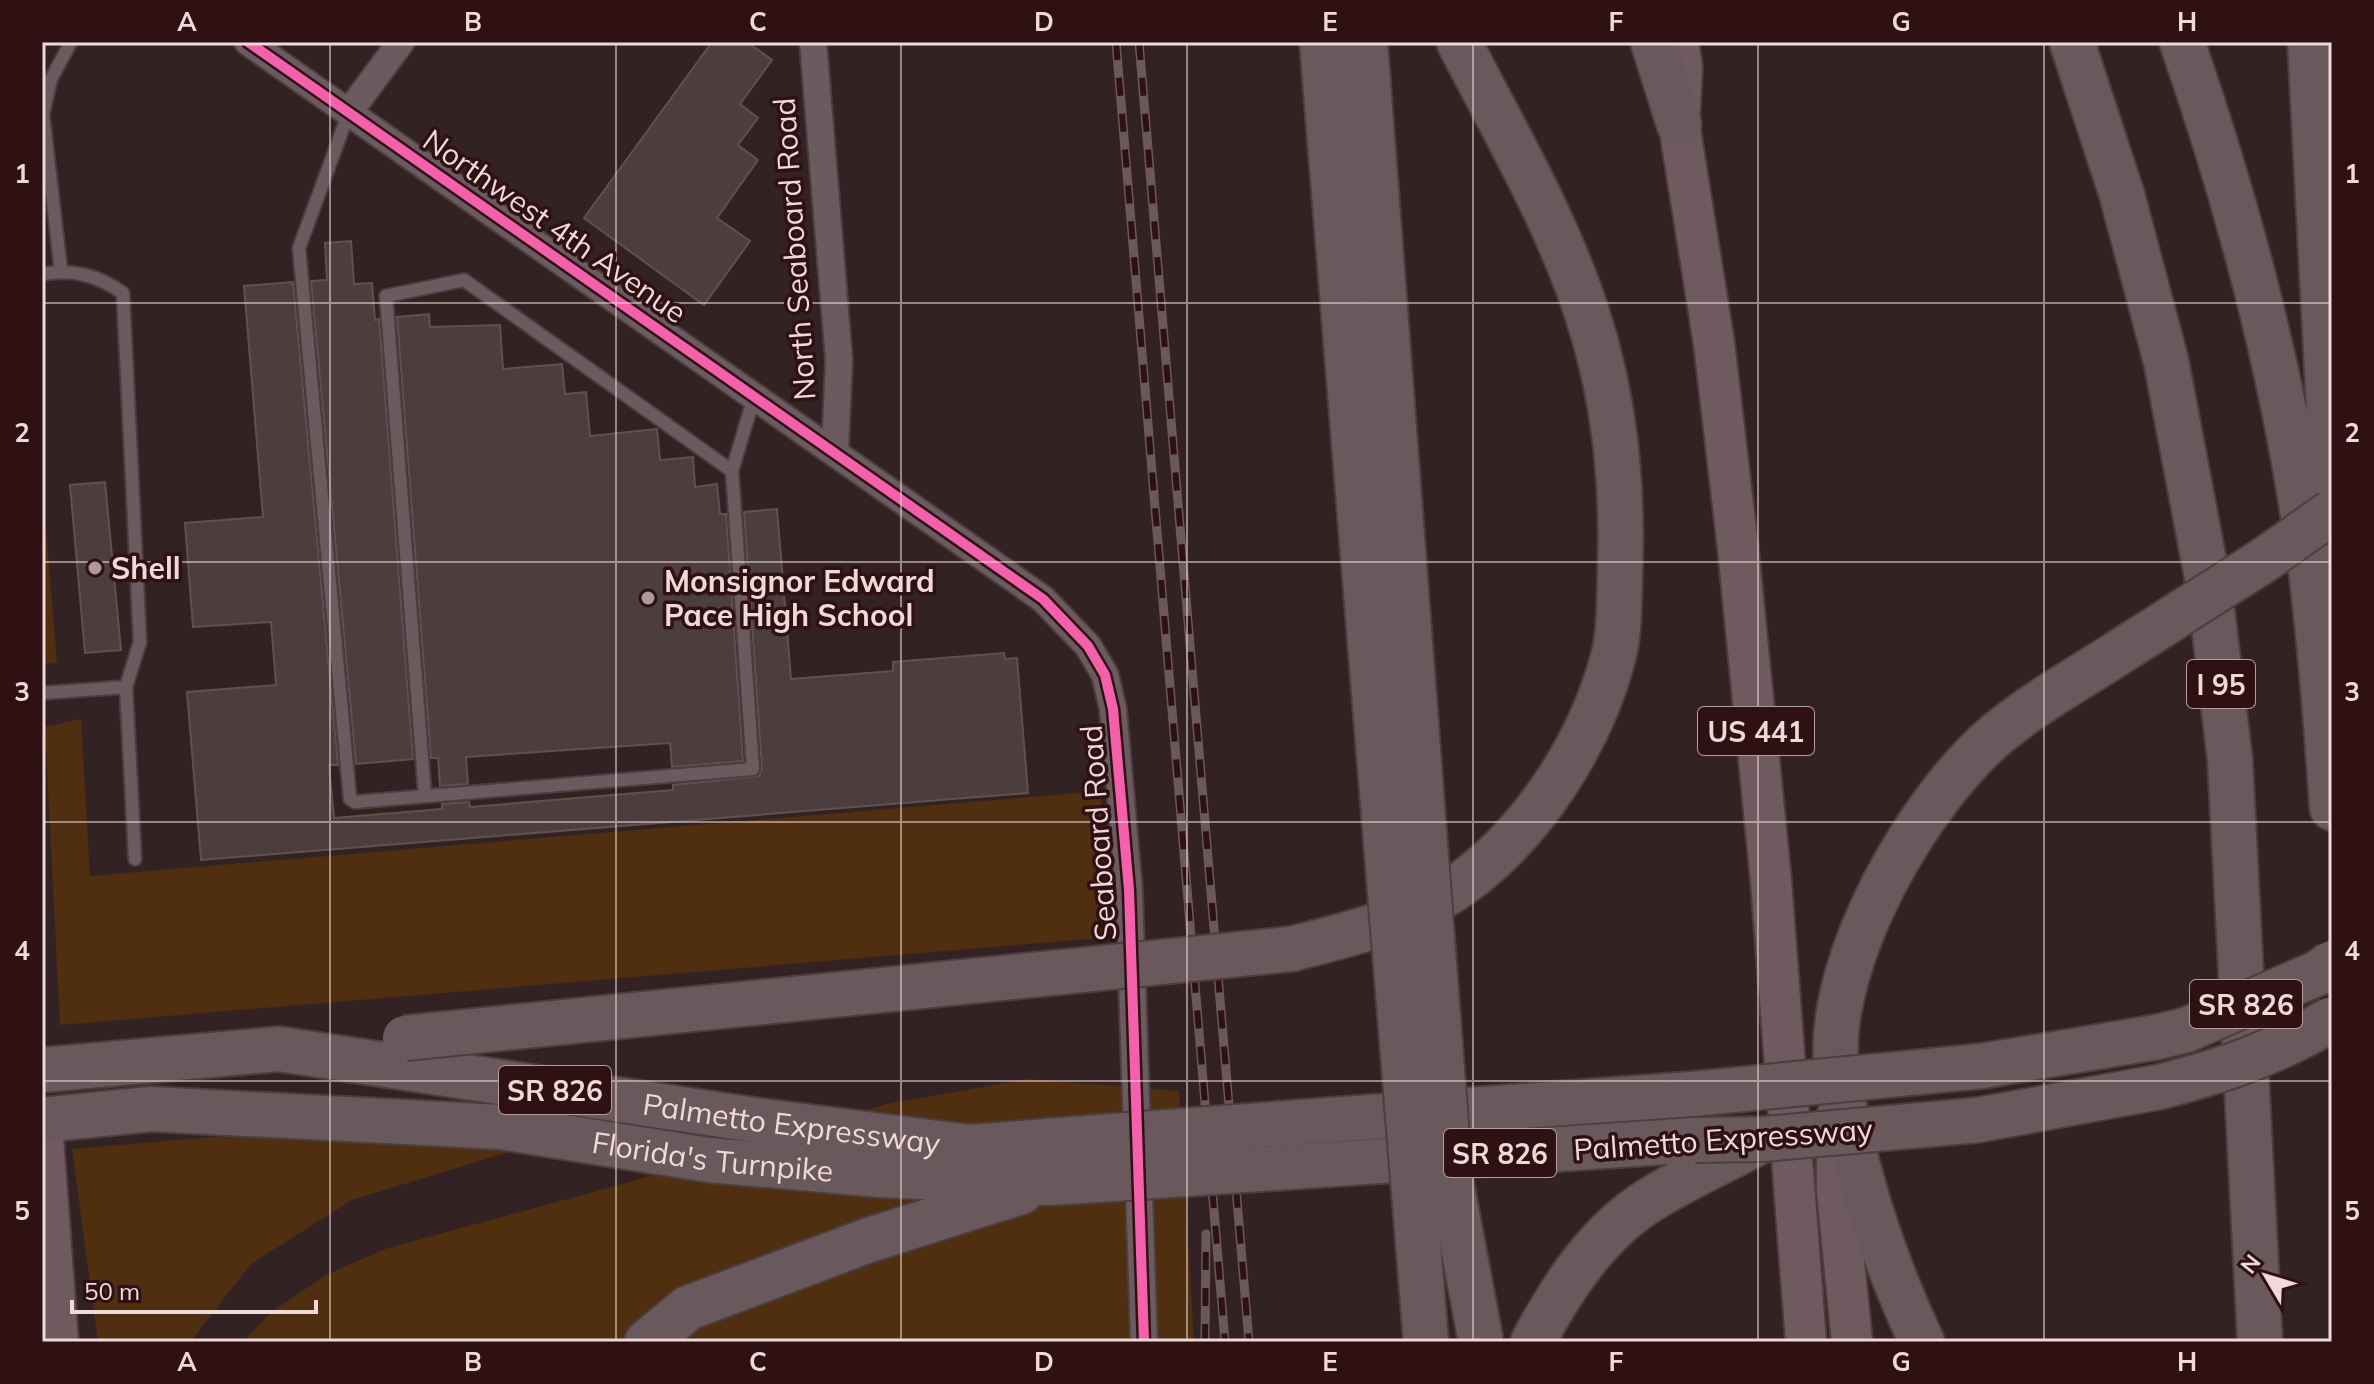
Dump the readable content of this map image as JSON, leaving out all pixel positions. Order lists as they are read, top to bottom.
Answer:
{
  "streets": {
    "highway": [
      "I 95",
      "SR 826",
      "Palmetto Expressway",
      "Florida's Turnpike"
    ],
    "main road": ["US 441"],
    "street": ["Northwest 4th Avenue", "North Seaboard Road", "Seaboard Road"]
  },
  "crossings": [
    ["Northwest 4th Avenue", "North Seaboard Road"],
    ["Northwest 4th Avenue", "Seaboard Road"],
    ["North Seaboard Road", "Seaboard Road"],
    ["SR 826", "Palmetto Expressway"],
    ["SR 826", "Florida's Turnpike"],
    ["Palmetto Expressway", "Florida's Turnpike"]
  ],
  "places": ["Shell", "Monsignor Edward Pace High School"],
  "scale_bar": "50 m",
  "north": "top left",
  "grid": {
    "columns": [
      "A",
      "B",
      "C",
      "D",
      "E",
      "F",
      "G",
      "H"
    ],
    "rows": [
      "1",
      "2",
      "3",
      "4",
      "5"
    ]
  }
}
